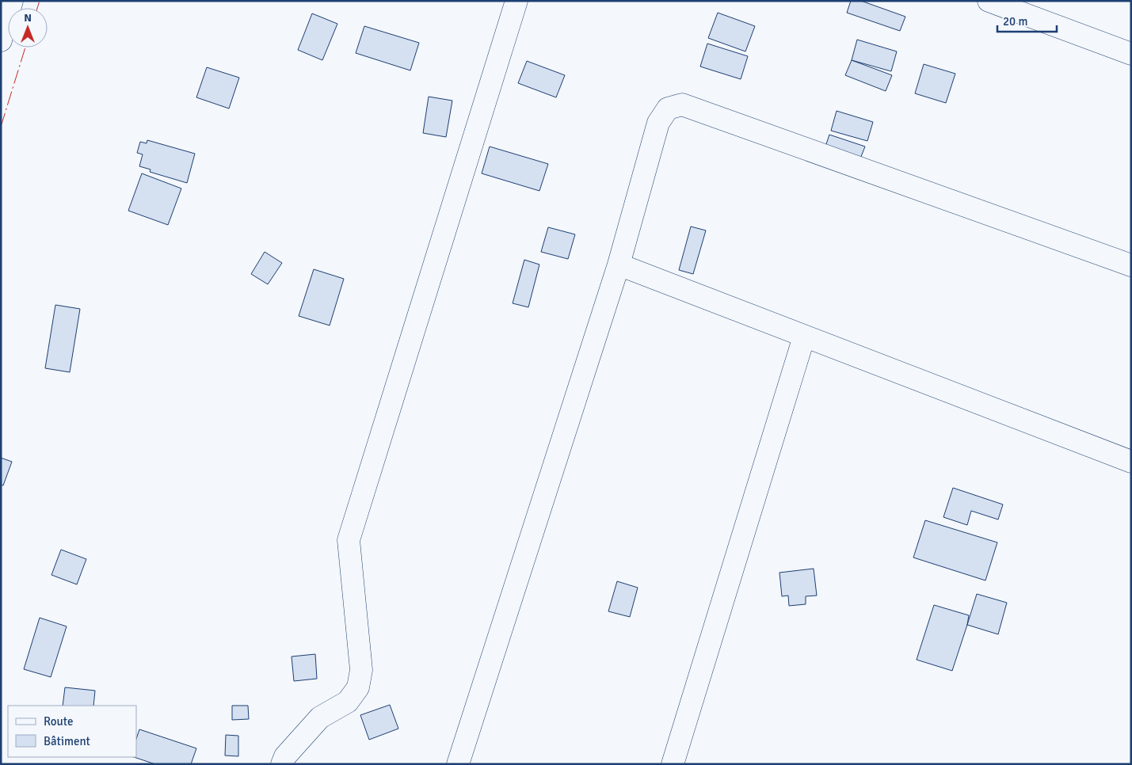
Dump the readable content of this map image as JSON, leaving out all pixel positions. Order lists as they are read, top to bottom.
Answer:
{
  "legend": ["Route", "Bâtiment"],
  "scale_bar": "20 m",
  "north": "top"
}
